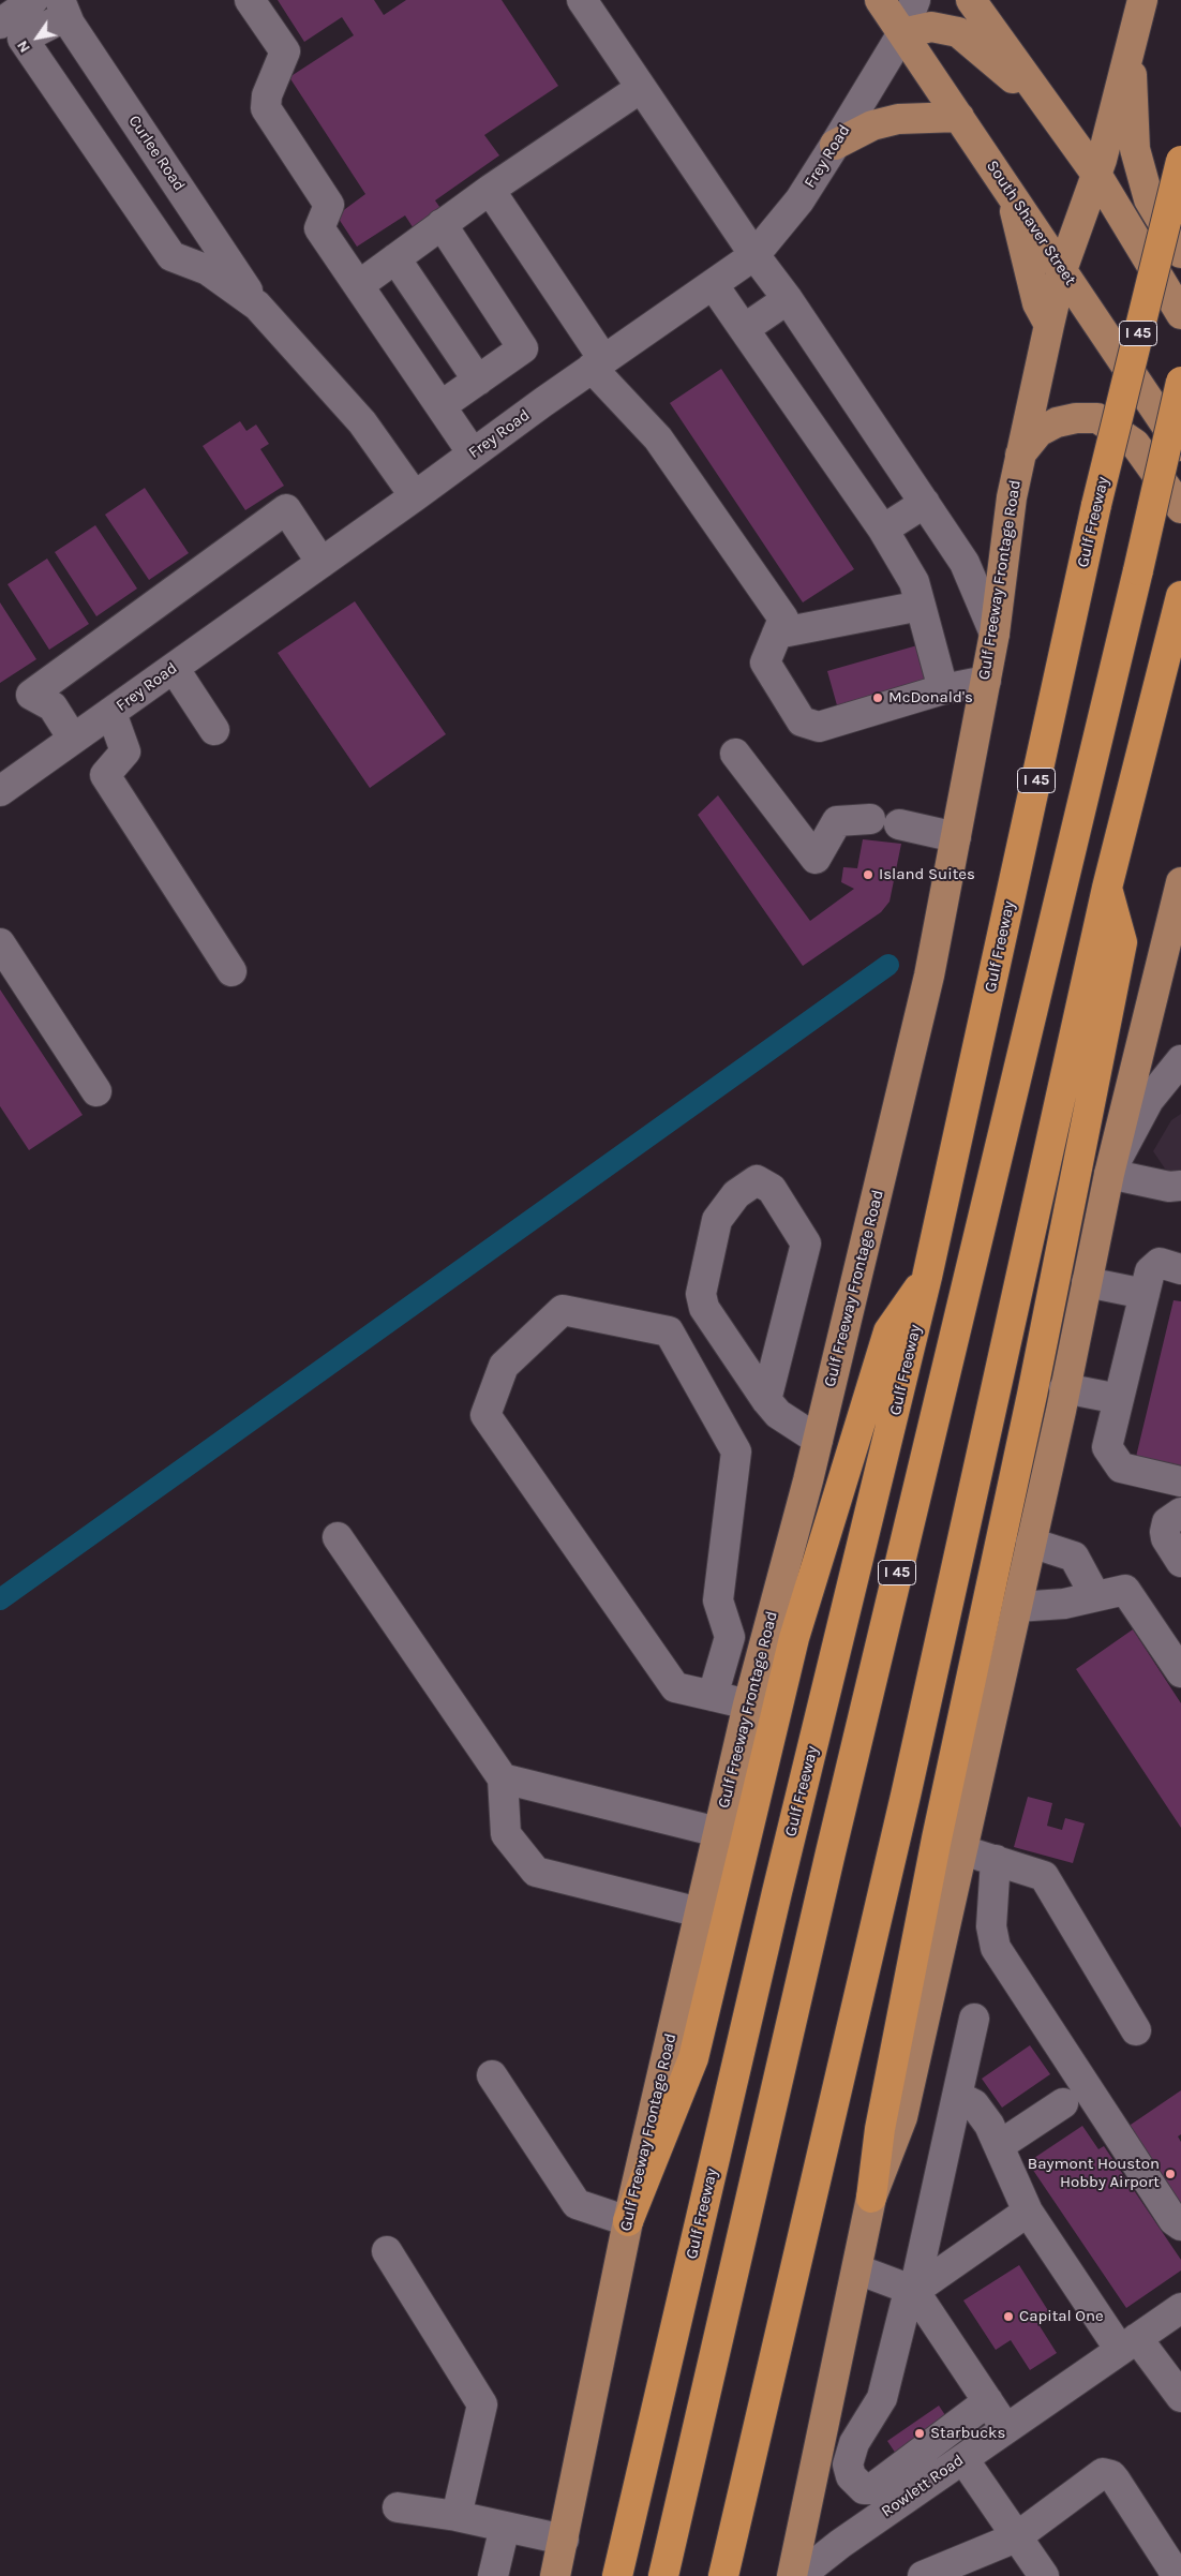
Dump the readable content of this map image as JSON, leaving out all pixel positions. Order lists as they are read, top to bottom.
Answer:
{
  "streets": {
    "highway": ["I 45", "Gulf Freeway"],
    "main road": ["South Shaver Street", "Gulf Freeway Frontage Road"],
    "street": ["Curlee Road", "Frey Road", "Rowlett Road"]
  },
  "crossings": [
    ["Frey Road", "South Shaver Street"],
    ["South Shaver Street", "Gulf Freeway Frontage Road"]
  ],
  "places": [
    "McDonald's",
    "Island Suites",
    "Baymont Houston Hobby Airport",
    "Capital One",
    "Starbucks"
  ],
  "north": "bottom left"
}
